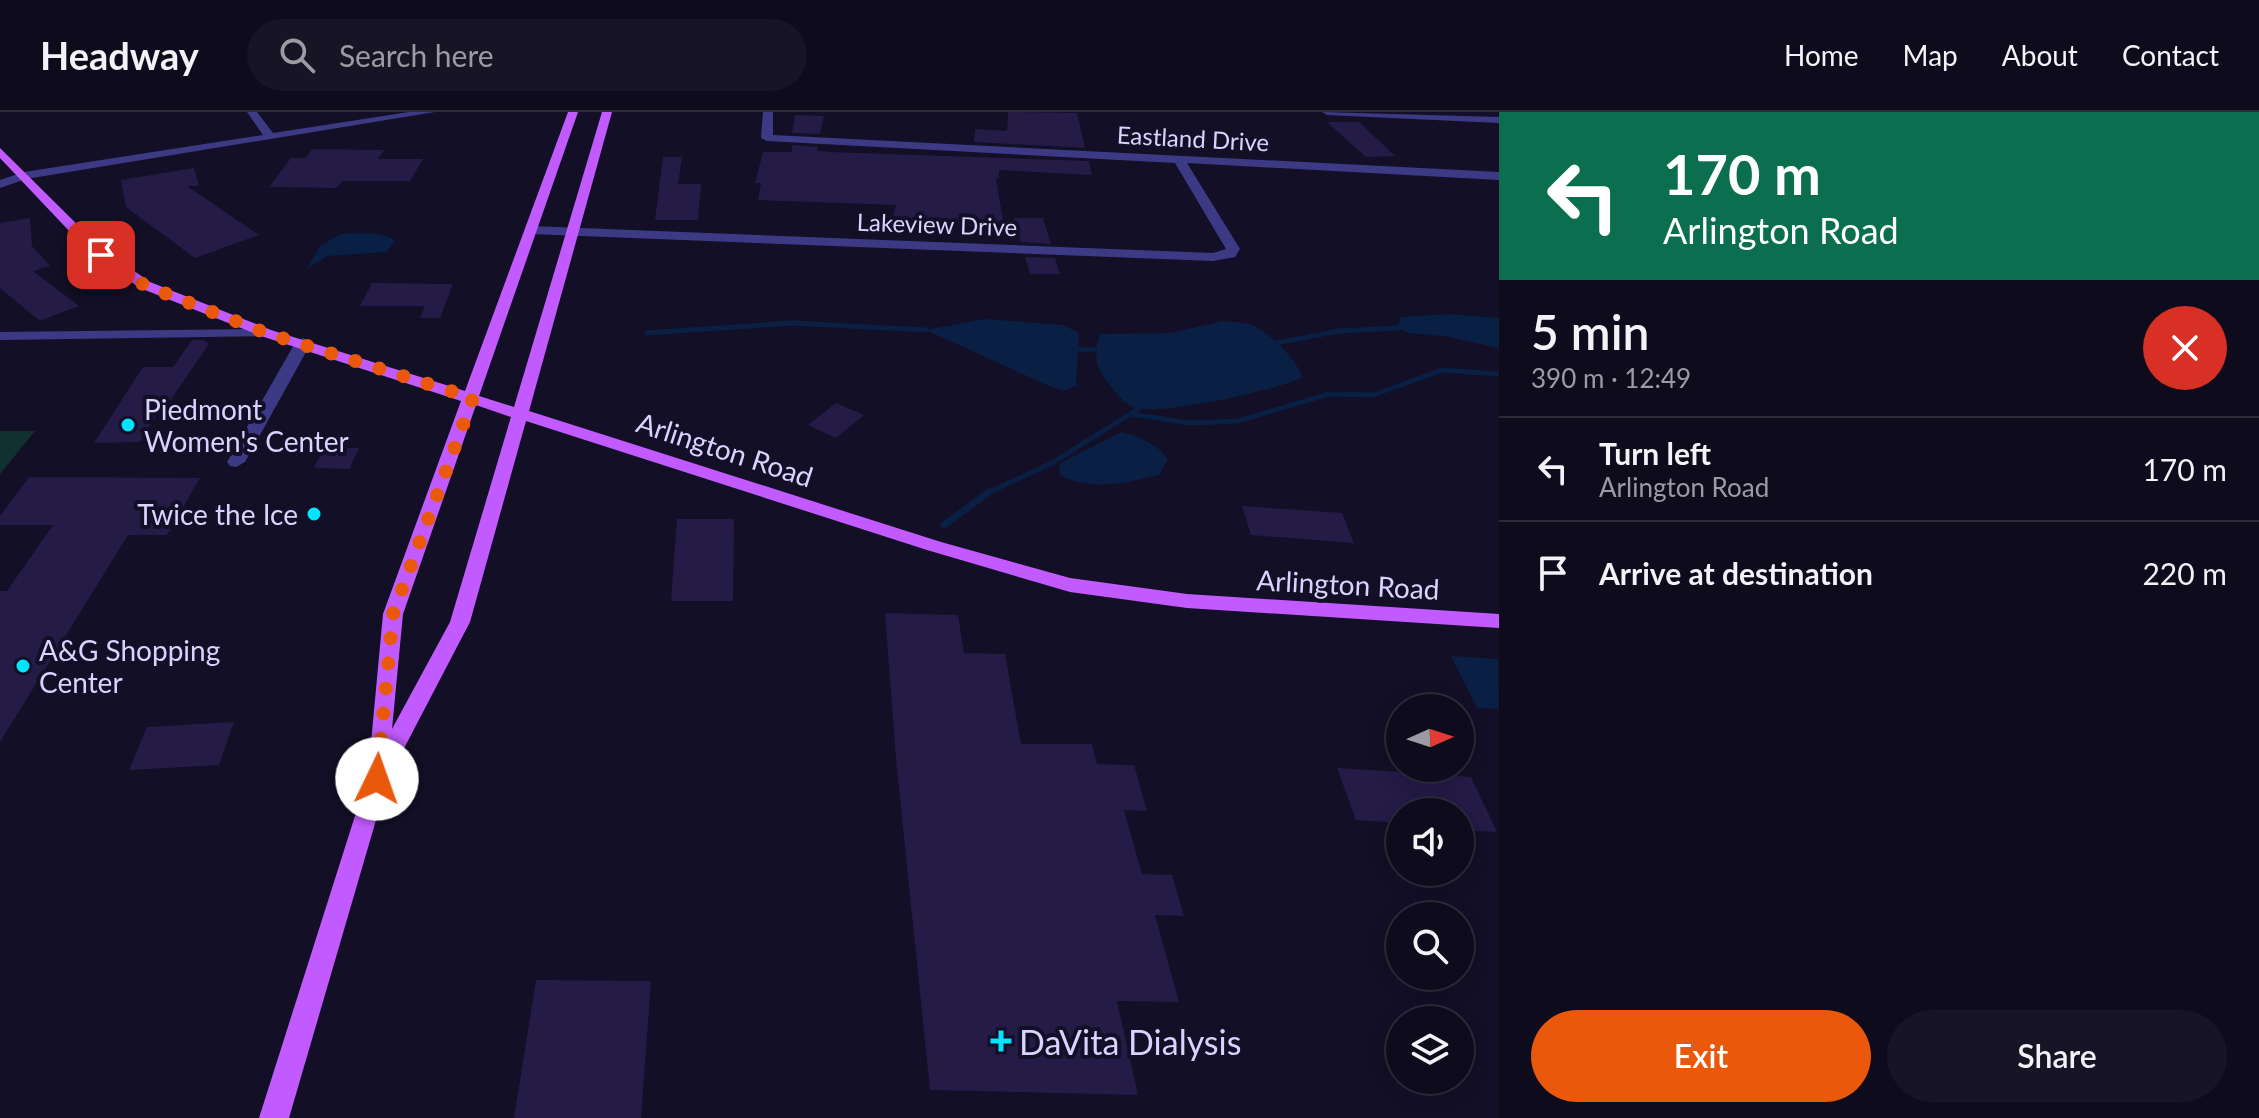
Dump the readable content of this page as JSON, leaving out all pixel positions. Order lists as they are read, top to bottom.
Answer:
{
  "streets": {
    "main road": ["Arlington Road"],
    "street": ["Eastland Drive", "Lakeview Drive"]
  },
  "crossings": [
    ["Eastland Drive", "Lakeview Drive"]
  ],
  "places": {
    "other": ["Piedmont Women's Center", "Twice the Ice", "A&G Shopping Center"],
    "health": ["DaVita Dialysis"]
  },
  "north": "right",
  "page": {
    "header": "Headway",
    "search": "Search here",
    "nav": [
      "Home",
      "Map",
      "About",
      "Contact"
    ],
    "turn": ["170 m", "Arlington Road"],
    "heading": ["5 min", "390 m · 12:49"],
    "list": [
      {
        "name": "Turn left",
        "note": "Arlington Road",
        "value": "170 m"
      },
      {
        "name": "Arrive at destination",
        "value": "220 m"
      }
    ],
    "buttons": ["Exit", "Share"]
  }
}
